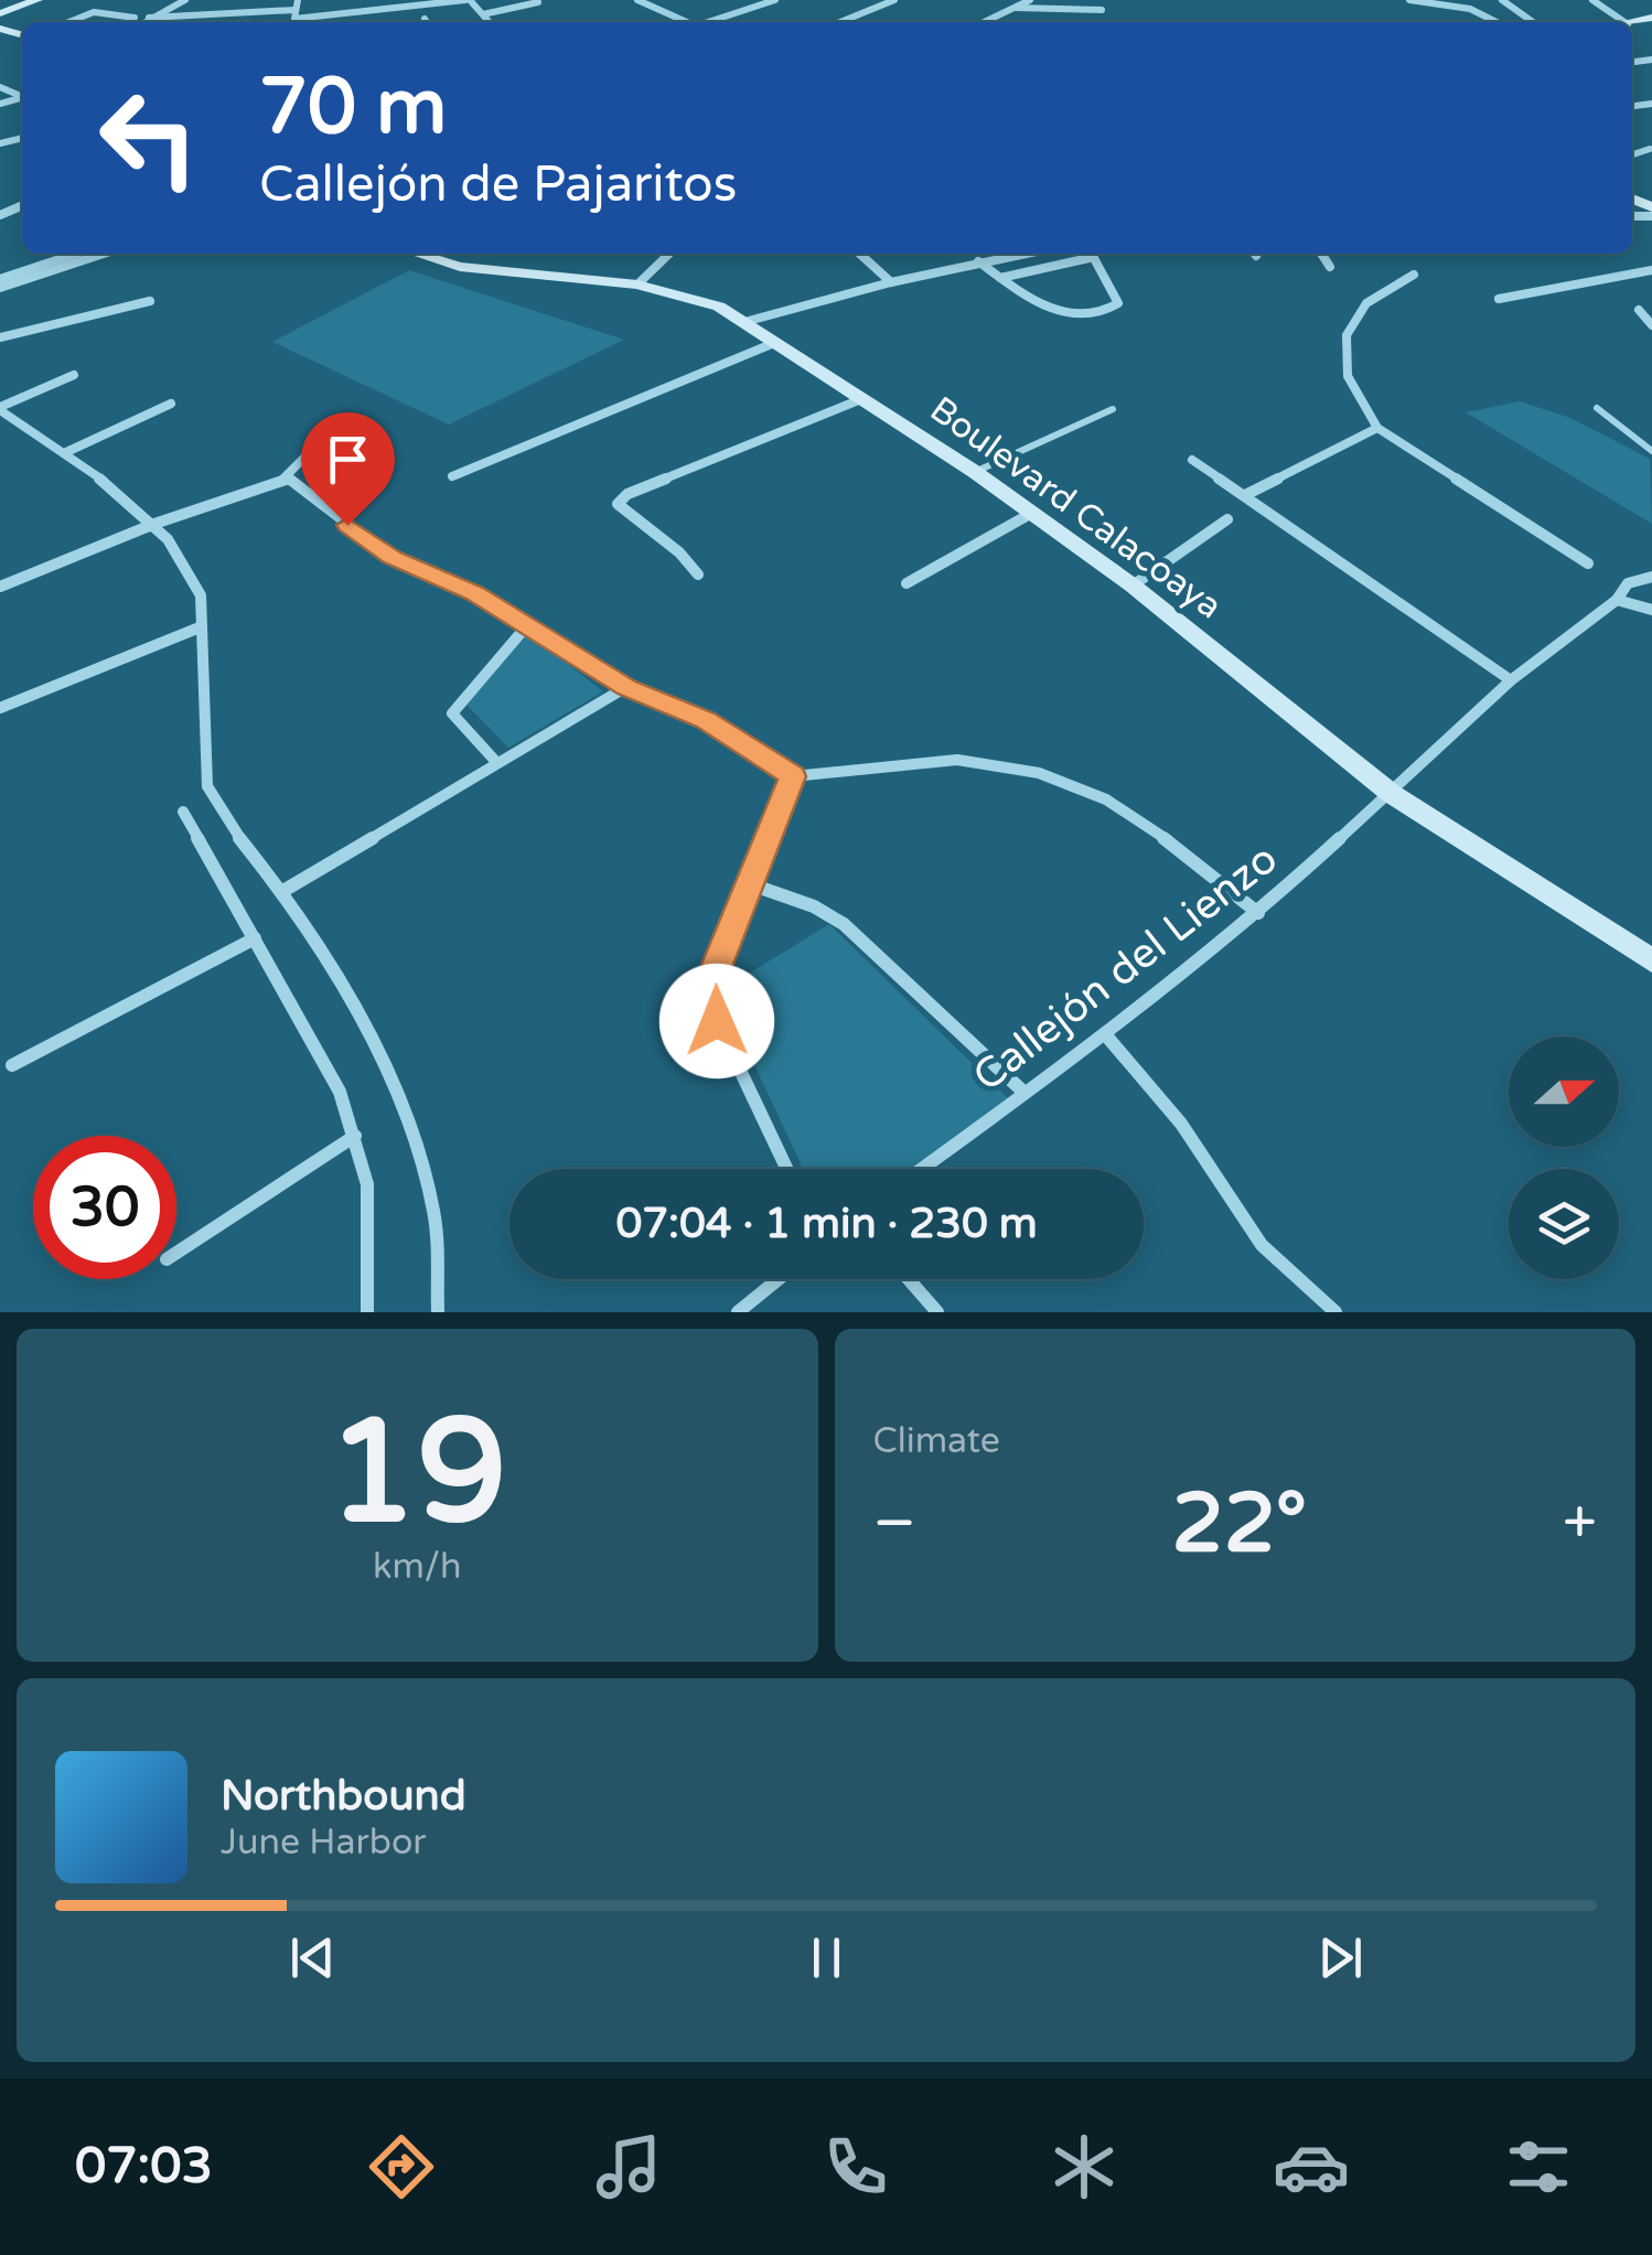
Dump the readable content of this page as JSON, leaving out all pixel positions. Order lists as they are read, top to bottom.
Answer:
{
  "streets": {
    "street": ["Boulevard Calacoaya", "Callejón del Lienzo"]
  },
  "crossings": [
    ["Boulevard Calacoaya", "Callejón del Lienzo"]
  ],
  "north": "right",
  "page": {
    "turn": ["70 m", "Callejón de Pajaritos"],
    "limit": "30",
    "trip": "07:04 · 1 min · 230 m",
    "tile": [
      ["19", "km/h"],
      "Climate"
    ],
    "heat": ["−", "22°", "+"],
    "song": ["Northbound", "June Harbor"],
    "tabs": "07:03"
  }
}
